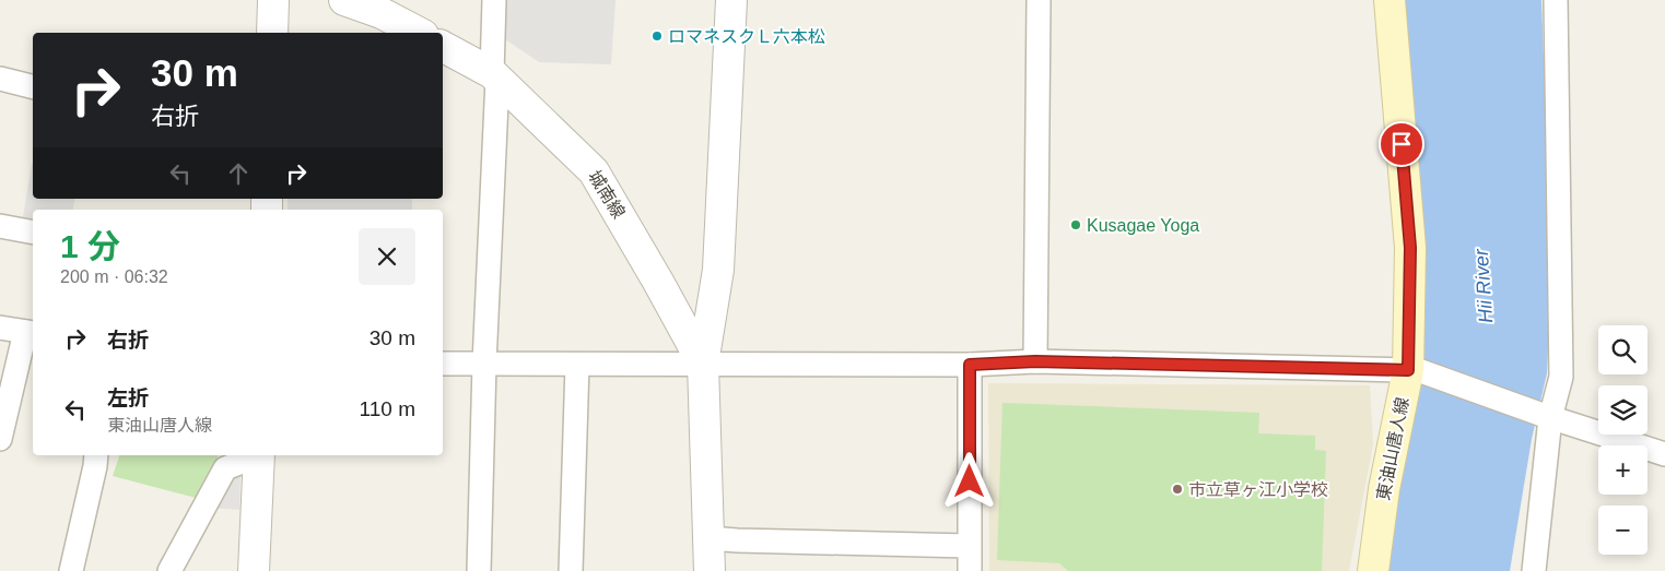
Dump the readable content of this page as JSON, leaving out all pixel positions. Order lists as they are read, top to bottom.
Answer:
{
  "streets": {
    "main road": ["東油山唐人線"],
    "street": ["城南線"]
  },
  "water": ["Hii River"],
  "places": ["ロマネスクＬ六本松", "Kusagae Yoga", "市立草ヶ江小学校"],
  "page": {
    "turn": ["30 m", "右折"],
    "heading": ["1 分", "200 m · 06:32"],
    "list": [
      {
        "name": "右折",
        "value": "30 m"
      },
      {
        "name": "左折",
        "note": "東油山唐人線",
        "value": "110 m"
      }
    ],
    "map_buttons": ["+", "−"]
  }
}
